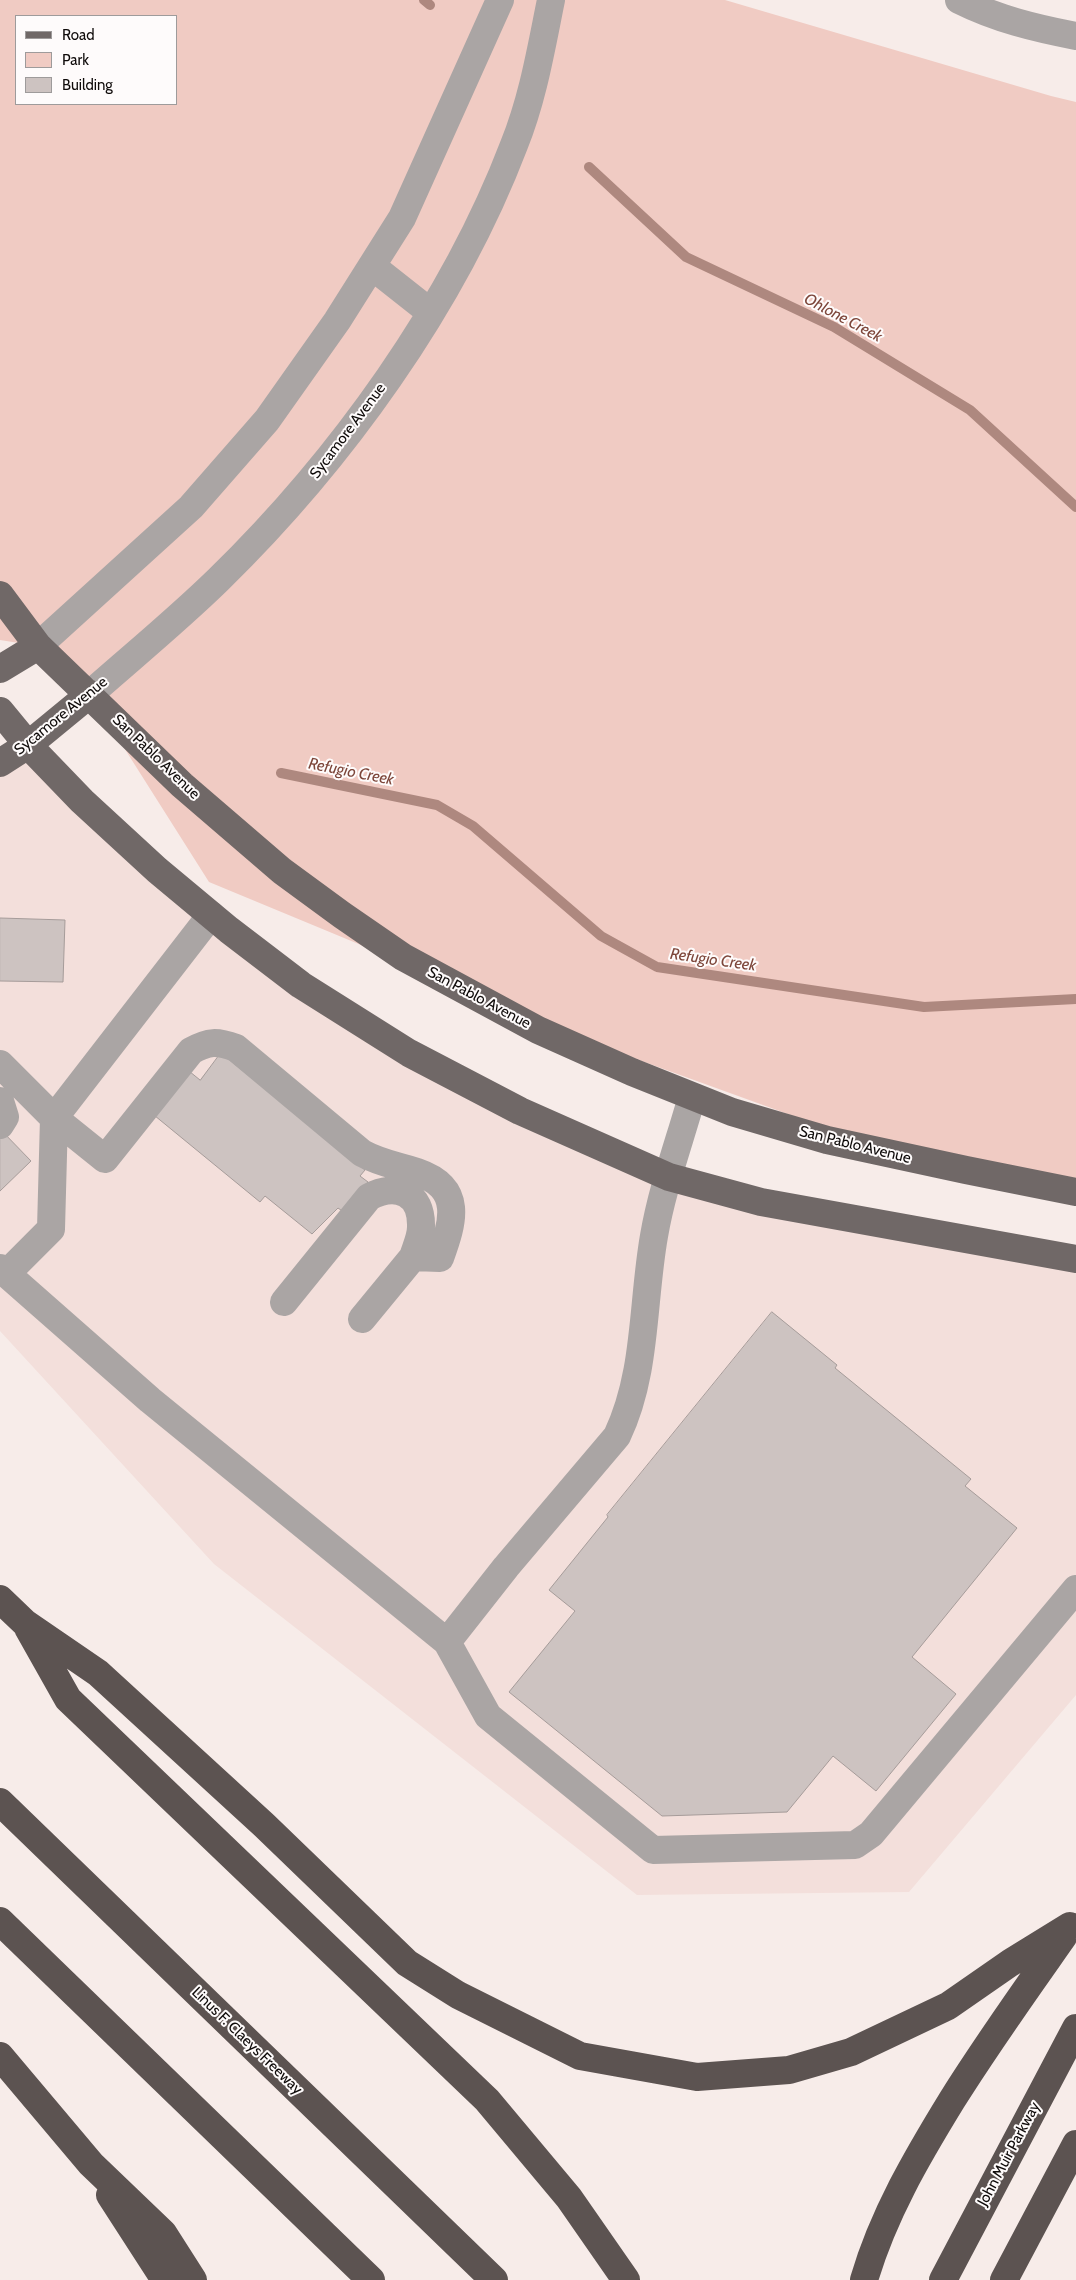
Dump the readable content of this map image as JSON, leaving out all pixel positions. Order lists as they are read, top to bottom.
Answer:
{
  "streets": {
    "highway": ["Linus F. Claeys Freeway", "John Muir Parkway"],
    "main road": ["Sycamore Avenue", "San Pablo Avenue"]
  },
  "crossings": [
    ["Sycamore Avenue", "San Pablo Avenue"]
  ],
  "water": ["Ohlone Creek", "Refugio Creek"],
  "legend": ["Road", "Park", "Building"]
}
